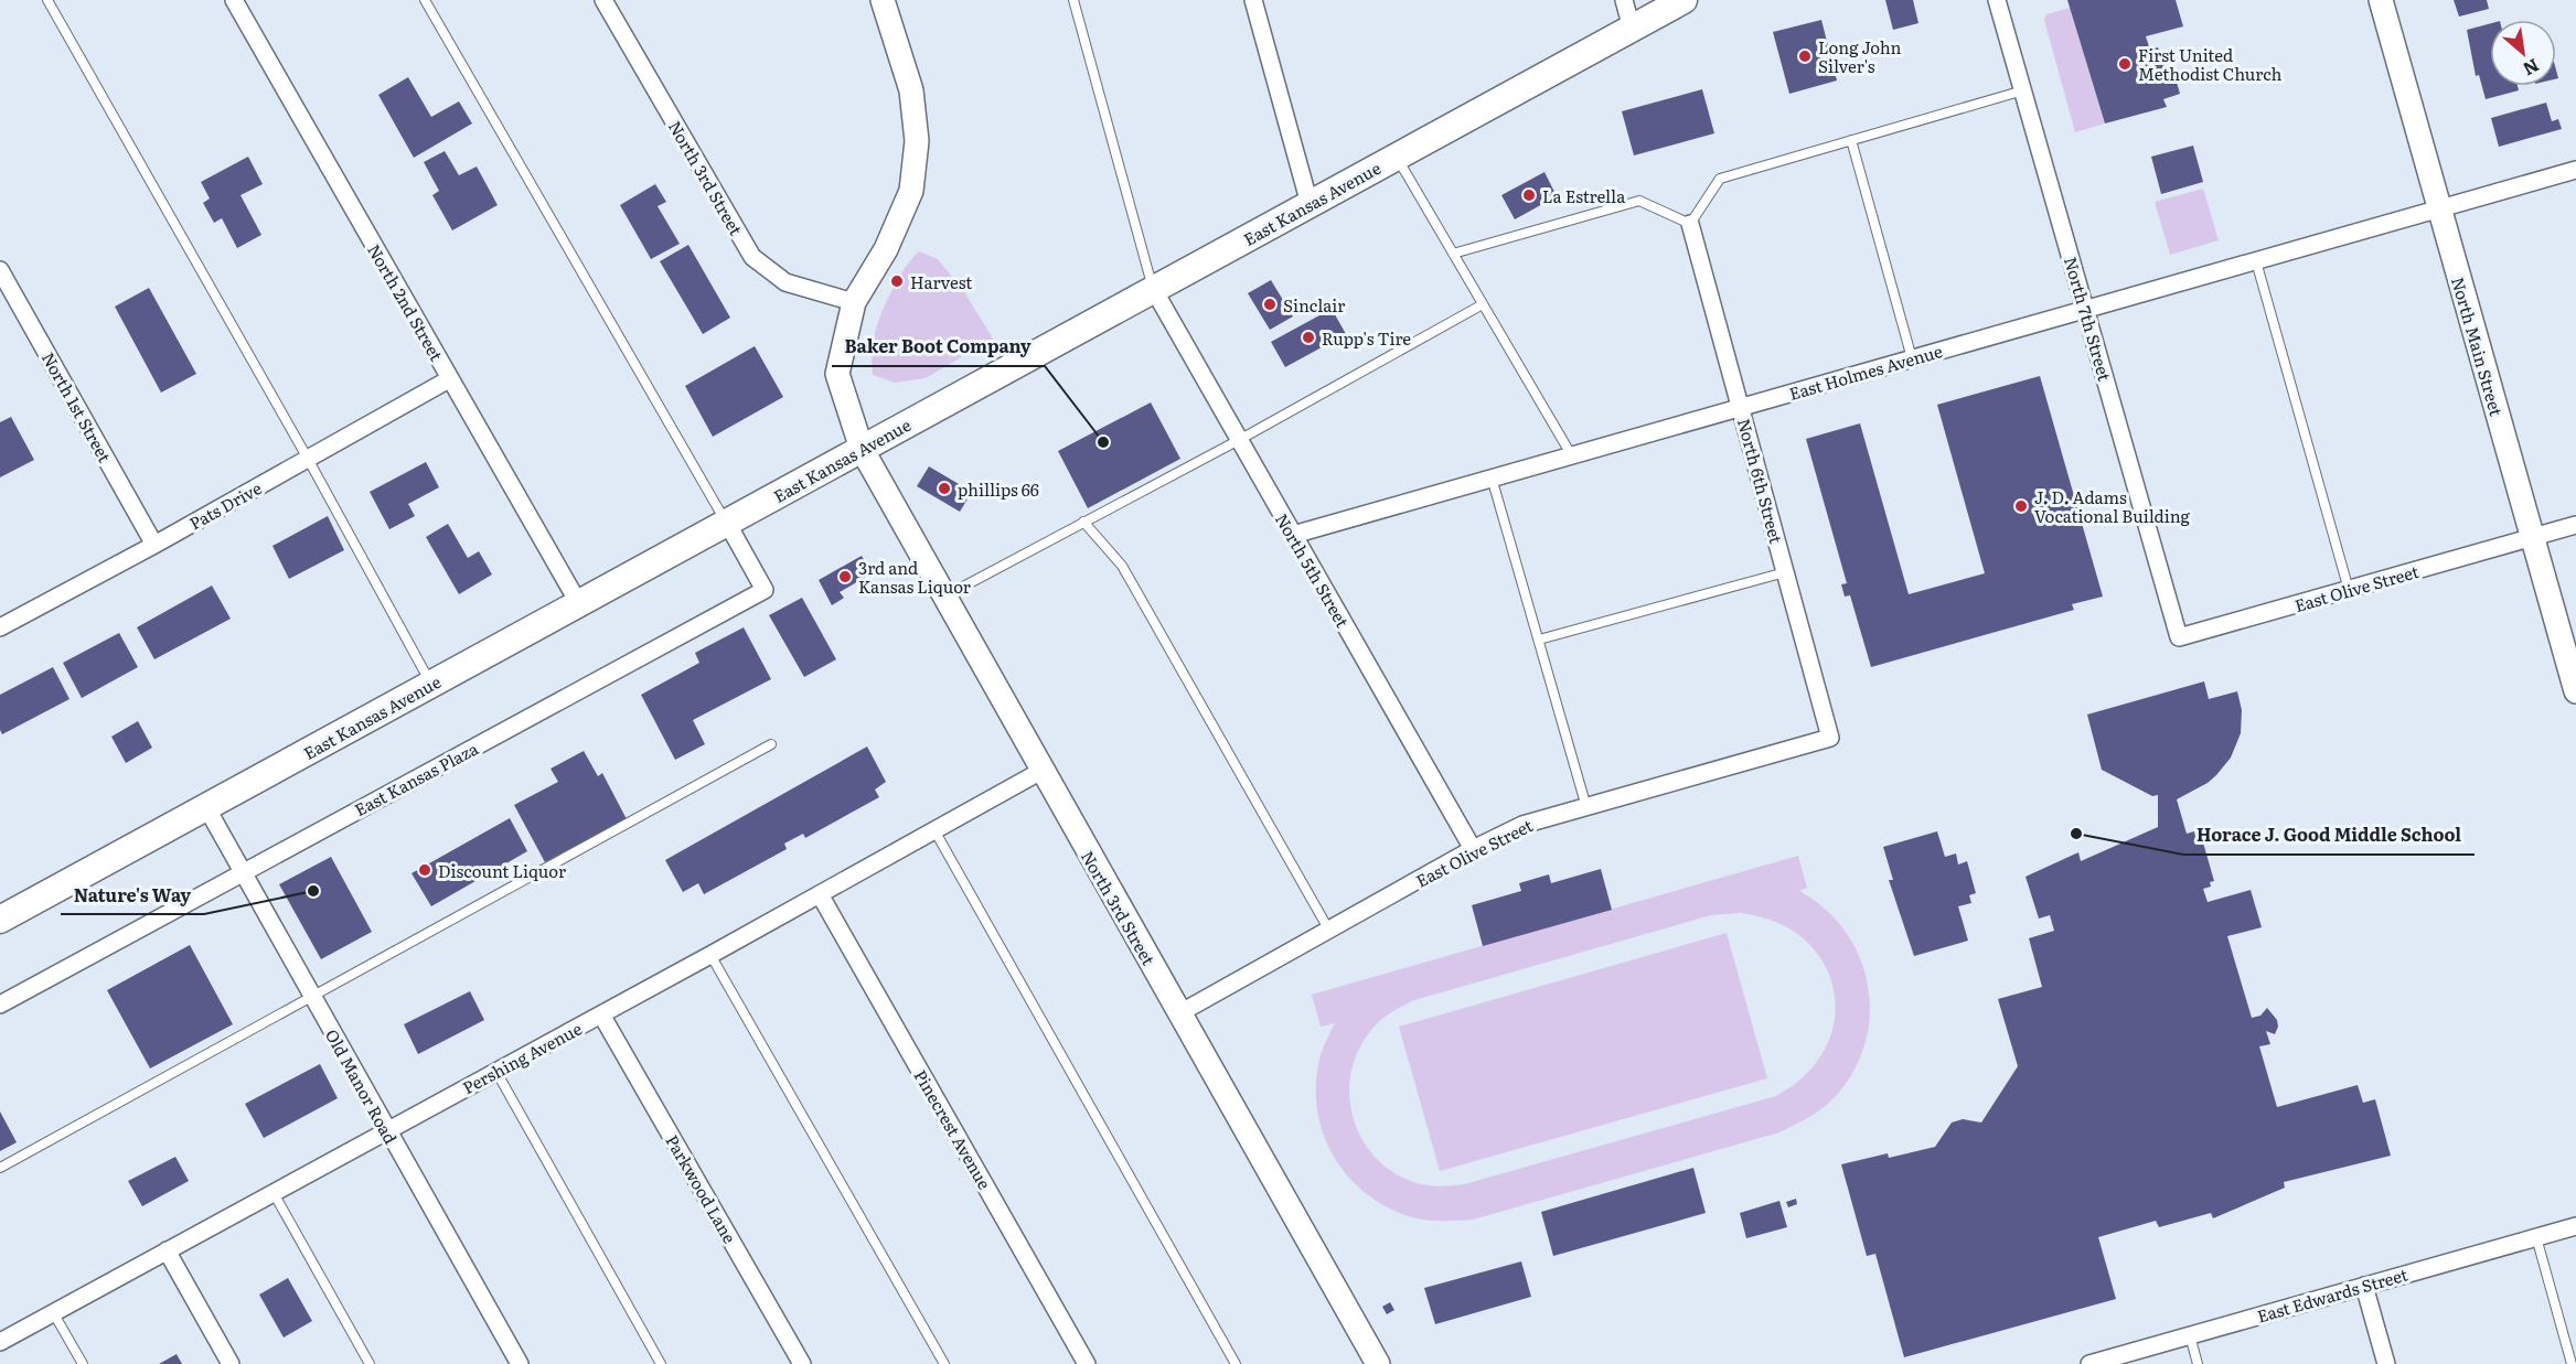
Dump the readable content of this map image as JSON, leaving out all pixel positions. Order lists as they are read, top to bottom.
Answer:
{
  "streets": {
    "main road": ["North 3rd Street", "East Kansas Avenue", "North Main Street"],
    "street": [
      "North 2nd Street",
      "North 7th Street",
      "East Holmes Avenue",
      "North 1st Street",
      "North 6th Street",
      "Pats Drive",
      "North 5th Street",
      "East Olive Street",
      "East Kansas Plaza",
      "Pershing Avenue",
      "Old Manor Road",
      "Pinecrest Avenue",
      "Parkwood Lane",
      "East Edwards Street"
    ]
  },
  "crossings": [
    ["North 3rd Street", "East Kansas Avenue"],
    ["North 3rd Street", "East Olive Street"],
    ["North 3rd Street", "Pershing Avenue"],
    ["East Kansas Avenue", "North 2nd Street"],
    ["East Kansas Avenue", "North 5th Street"],
    ["East Kansas Avenue", "East Kansas Plaza"],
    ["East Kansas Avenue", "Old Manor Road"],
    ["North 2nd Street", "Pats Drive"],
    ["North 7th Street", "East Holmes Avenue"],
    ["North 7th Street", "East Olive Street"],
    ["North Main Street", "East Holmes Avenue"],
    ["North Main Street", "East Olive Street"],
    ["East Holmes Avenue", "North 6th Street"],
    ["East Holmes Avenue", "North 5th Street"],
    ["North 1st Street", "Pats Drive"],
    ["North 6th Street", "East Olive Street"],
    ["North 5th Street", "East Olive Street"],
    ["East Kansas Plaza", "Old Manor Road"],
    ["Pershing Avenue", "Old Manor Road"],
    ["Pershing Avenue", "Pinecrest Avenue"],
    ["Pershing Avenue", "Parkwood Lane"]
  ],
  "places": [
    "Long John Silver's",
    "First United Methodist Church",
    "La Estrella",
    "Harvest",
    "Sinclair",
    "Rupp's Tire",
    "Baker Boot Company",
    "phillips 66",
    "J. D. Adams Vocational Building",
    "3rd and Kansas Liquor",
    "Horace J. Good Middle School",
    "Discount Liquor",
    "Nature's Way"
  ],
  "north": "bottom right"
}
